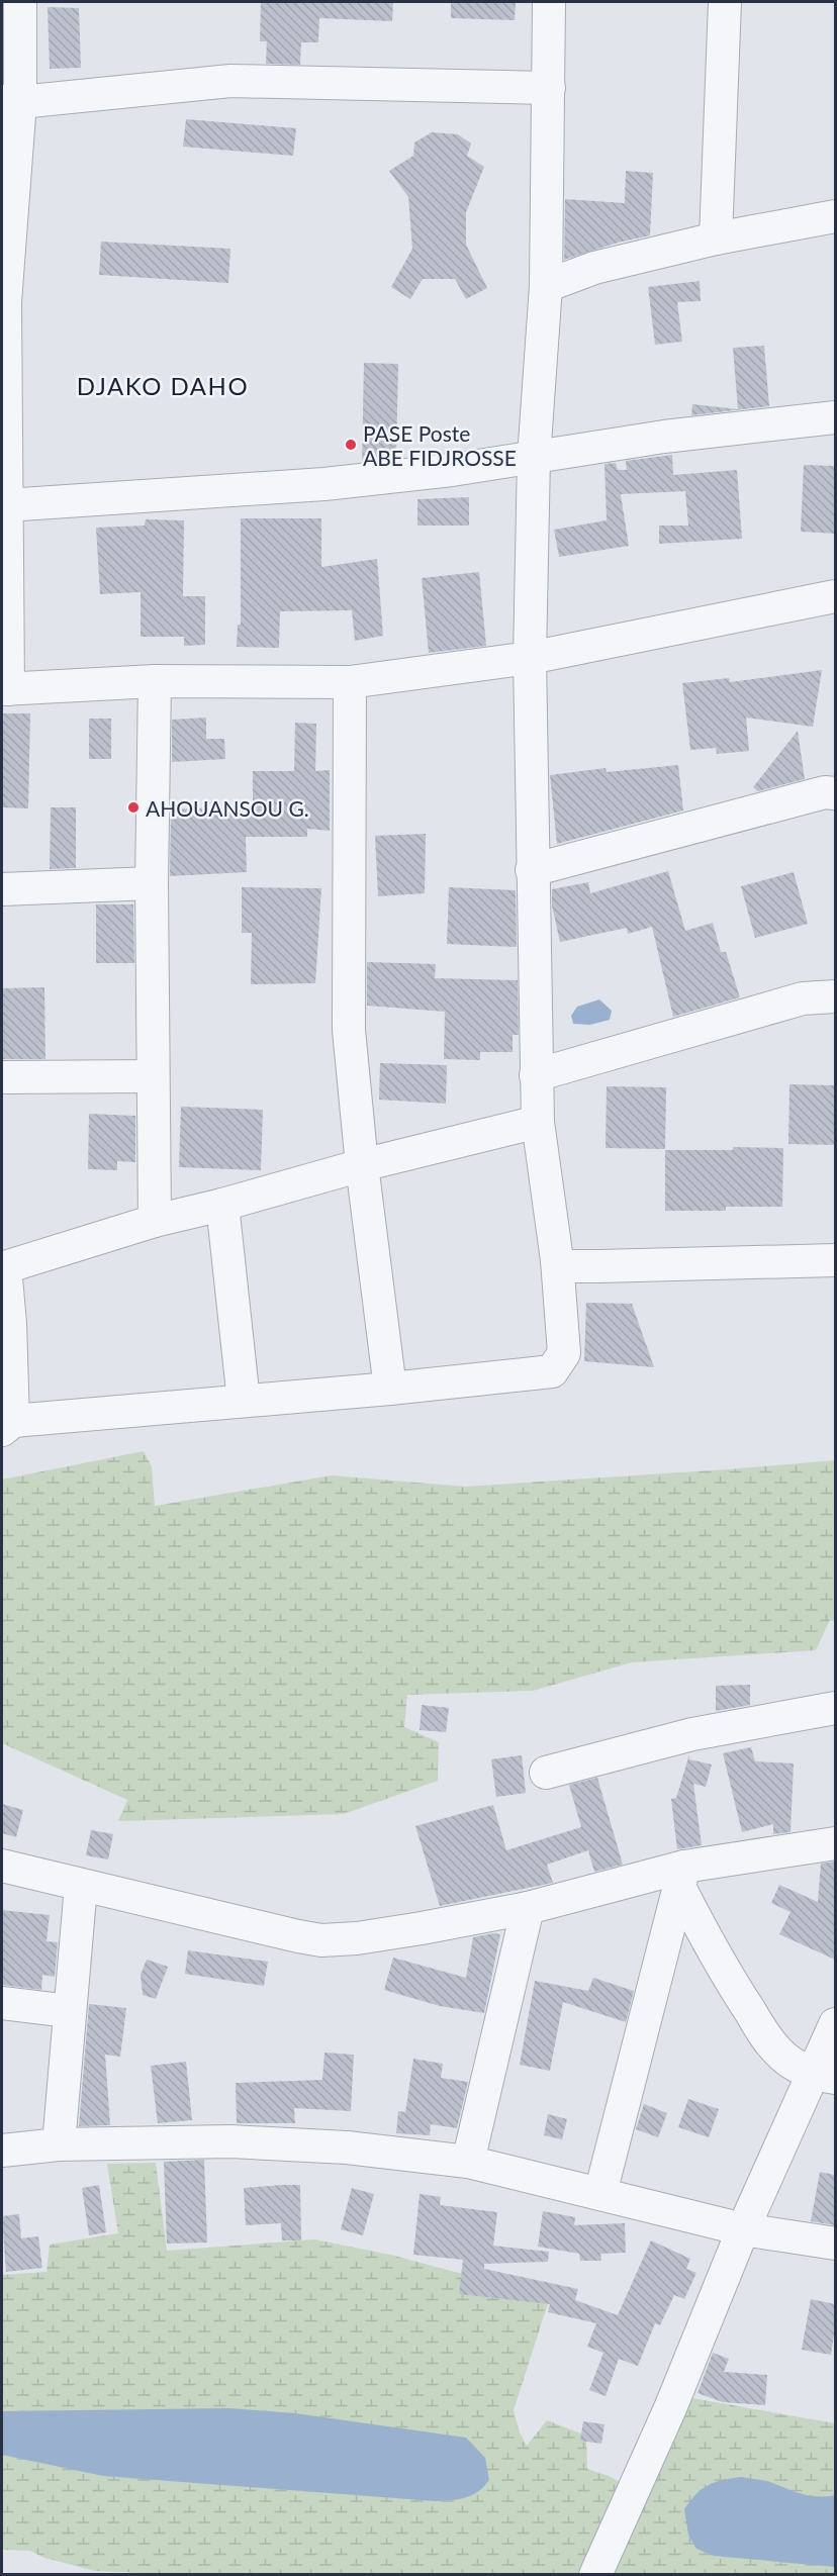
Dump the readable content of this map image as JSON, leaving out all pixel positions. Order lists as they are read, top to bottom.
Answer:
{
  "districts": ["DJAKO DAHO"],
  "places": ["PASE Poste ABE FIDJROSSE", "AHOUANSOU G."]
}
